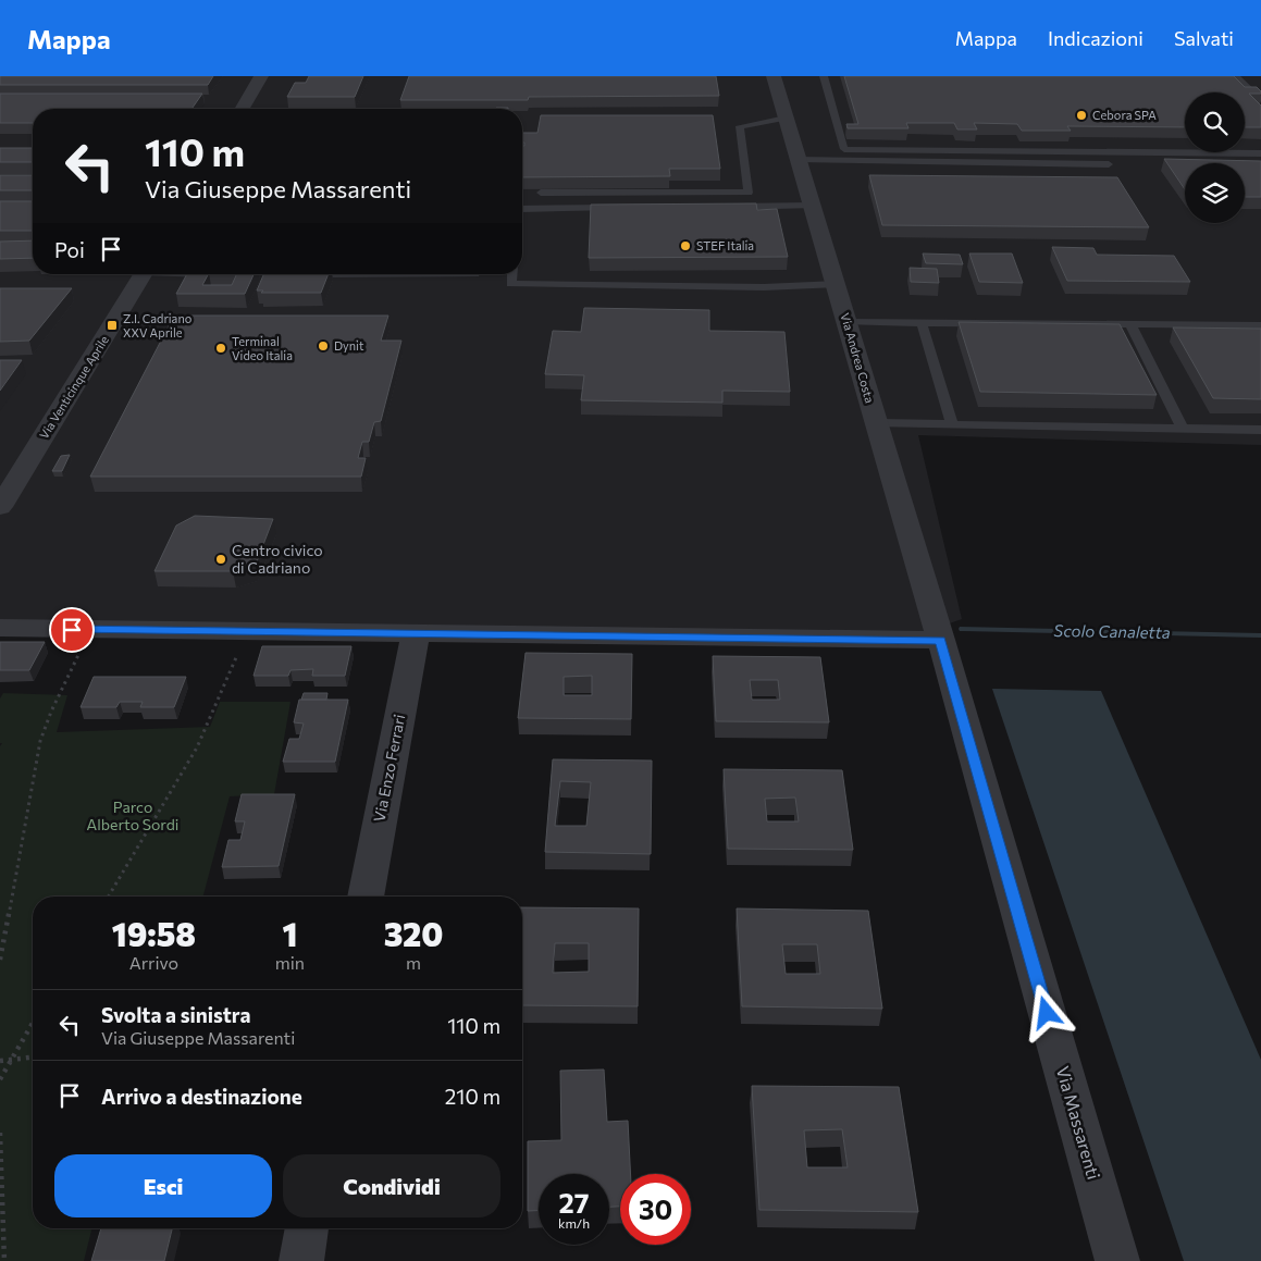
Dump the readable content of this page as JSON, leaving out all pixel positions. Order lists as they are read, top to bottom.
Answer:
{
  "streets": {
    "street": [
      "Via Andrea Costa",
      "Via Venticinque Aprile",
      "Via Enzo Ferrari",
      "Via Massarenti"
    ]
  },
  "crossings": [
    ["Via Andrea Costa", "Via Massarenti"]
  ],
  "water": ["Scolo Canaletta"],
  "parks": ["Parco Alberto Sordi"],
  "places": {
    "other": [
      "Cebora SPA",
      "STEF Italia",
      "Dynit",
      "Terminal Video Italia",
      "Centro civico di Cadriano"
    ],
    "transit": ["Z.I. Cadriano XXV Aprile"]
  },
  "page": {
    "header": "Mappa",
    "nav": ["Mappa", "Indicazioni", "Salvati"],
    "turn": ["110 m", "Via Giuseppe Massarenti"],
    "then": "Poi",
    "eta": [
      "19:58",
      "Arrivo",
      "1",
      "min",
      "320",
      "m"
    ],
    "list": [
      {
        "name": "Svolta a sinistra",
        "note": "Via Giuseppe Massarenti",
        "value": "110 m"
      },
      {
        "name": "Arrivo a destinazione",
        "value": "210 m"
      }
    ],
    "buttons": ["Esci", "Condividi"],
    "speed": "27 km/h",
    "limit": "30"
  }
}
